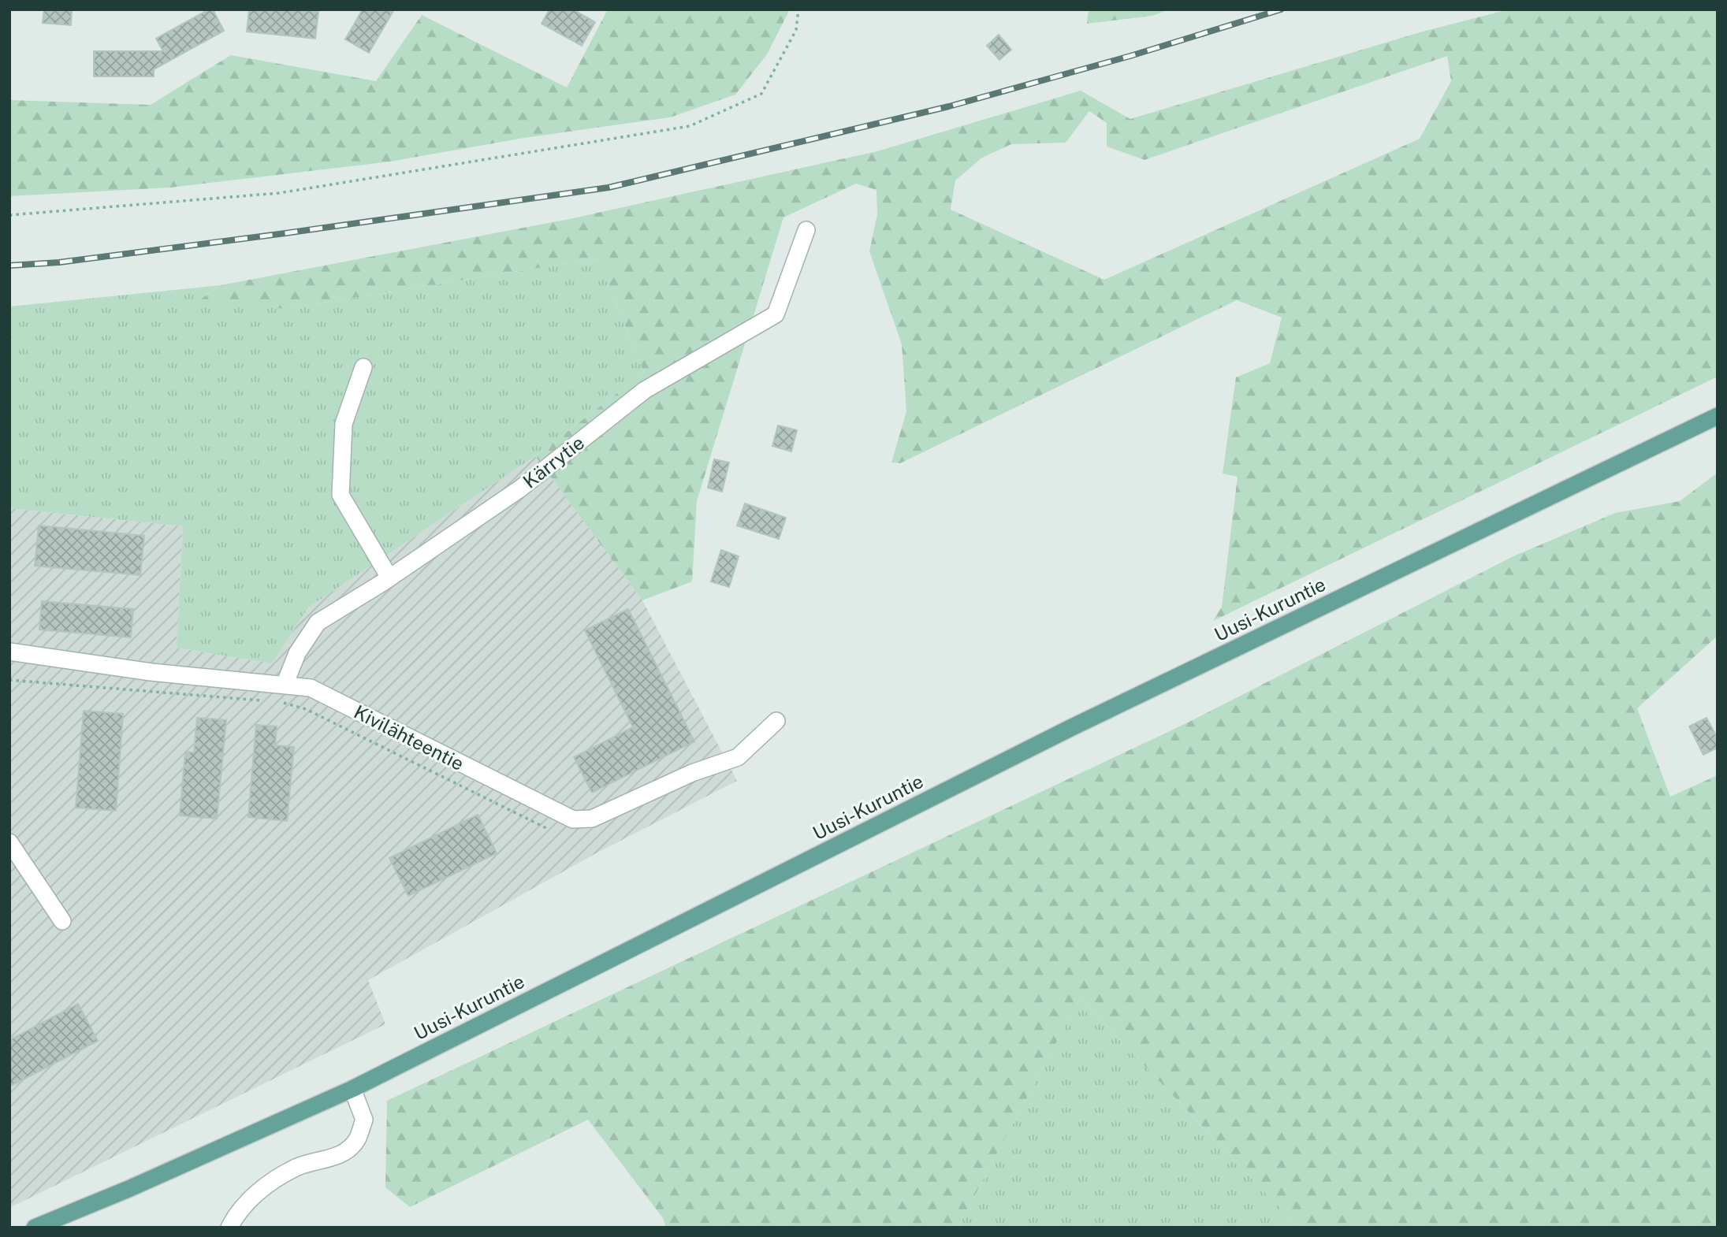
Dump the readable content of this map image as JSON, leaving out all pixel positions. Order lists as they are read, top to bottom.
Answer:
{
  "streets": {
    "main road": ["Uusi-Kuruntie"],
    "street": ["Kärrytie", "Kivilähteentie"]
  },
  "crossings": [
    ["Kärrytie", "Kivilähteentie"]
  ]
}
